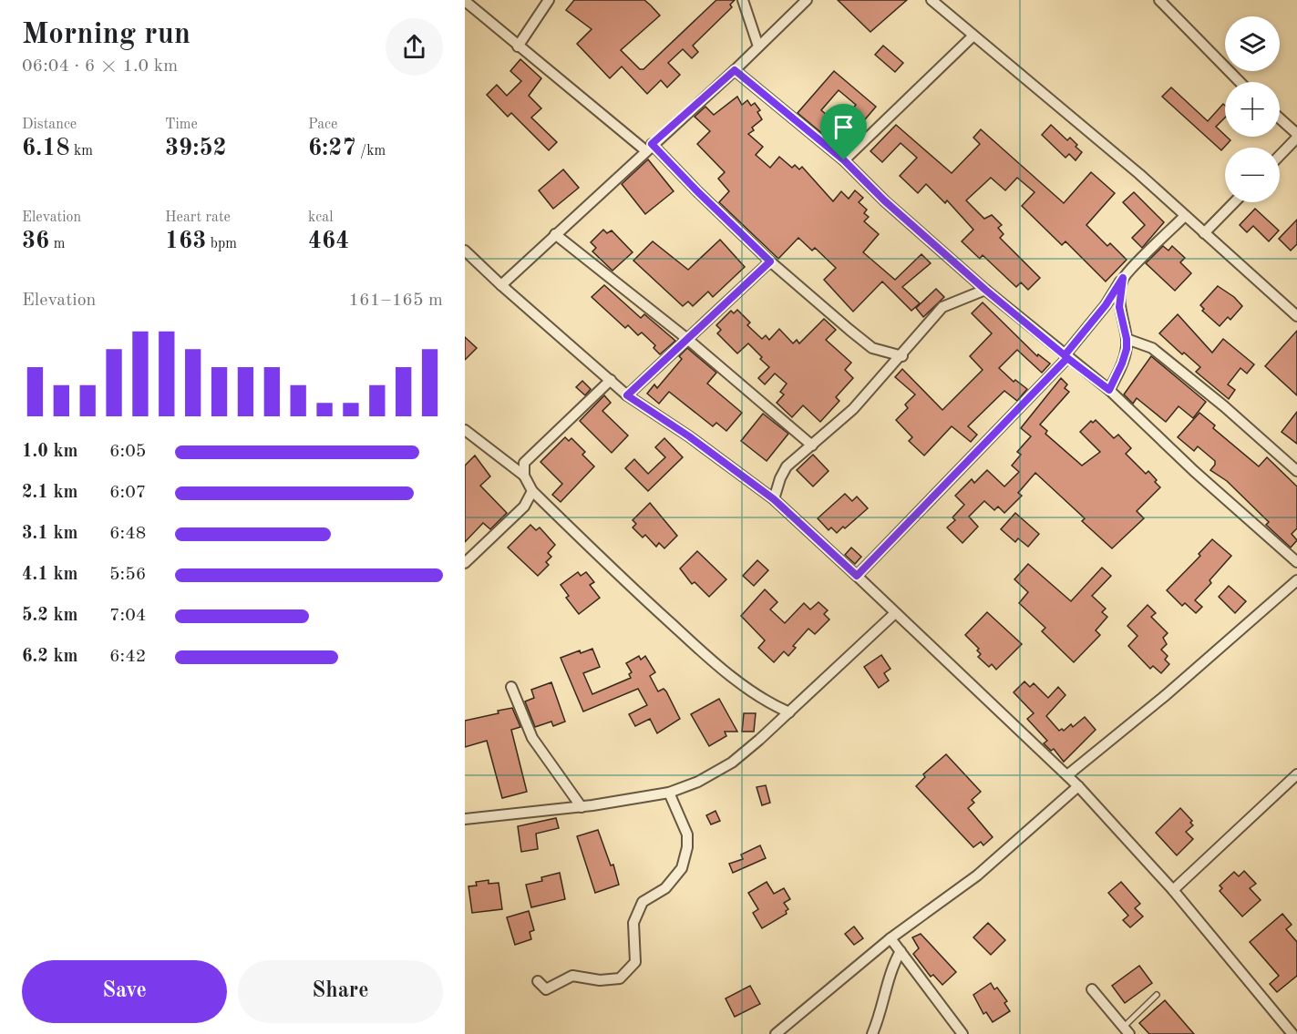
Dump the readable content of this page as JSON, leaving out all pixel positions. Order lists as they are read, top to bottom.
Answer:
{
  "page": {
    "heading": ["Morning run", "06:04 · 6 × 1.0 km"],
    "map_buttons": ["+", "−"],
    "stats": [
      ["Distance", "6.18 km"],
      ["Time", "39:52"],
      ["Pace", "6:27 /km"],
      ["Elevation", "36 m"],
      ["Heart rate", "163 bpm"],
      ["kcal", "464"]
    ],
    "chart": ["Elevation", "161–165 m"],
    "list": [
      {
        "name": "1.0 km",
        "note": "6:05"
      },
      {
        "name": "2.1 km",
        "note": "6:07"
      },
      {
        "name": "3.1 km",
        "note": "6:48"
      },
      {
        "name": "4.1 km",
        "note": "5:56"
      },
      {
        "name": "5.2 km",
        "note": "7:04"
      },
      {
        "name": "6.2 km",
        "note": "6:42"
      }
    ],
    "buttons": ["Save", "Share"]
  }
}
